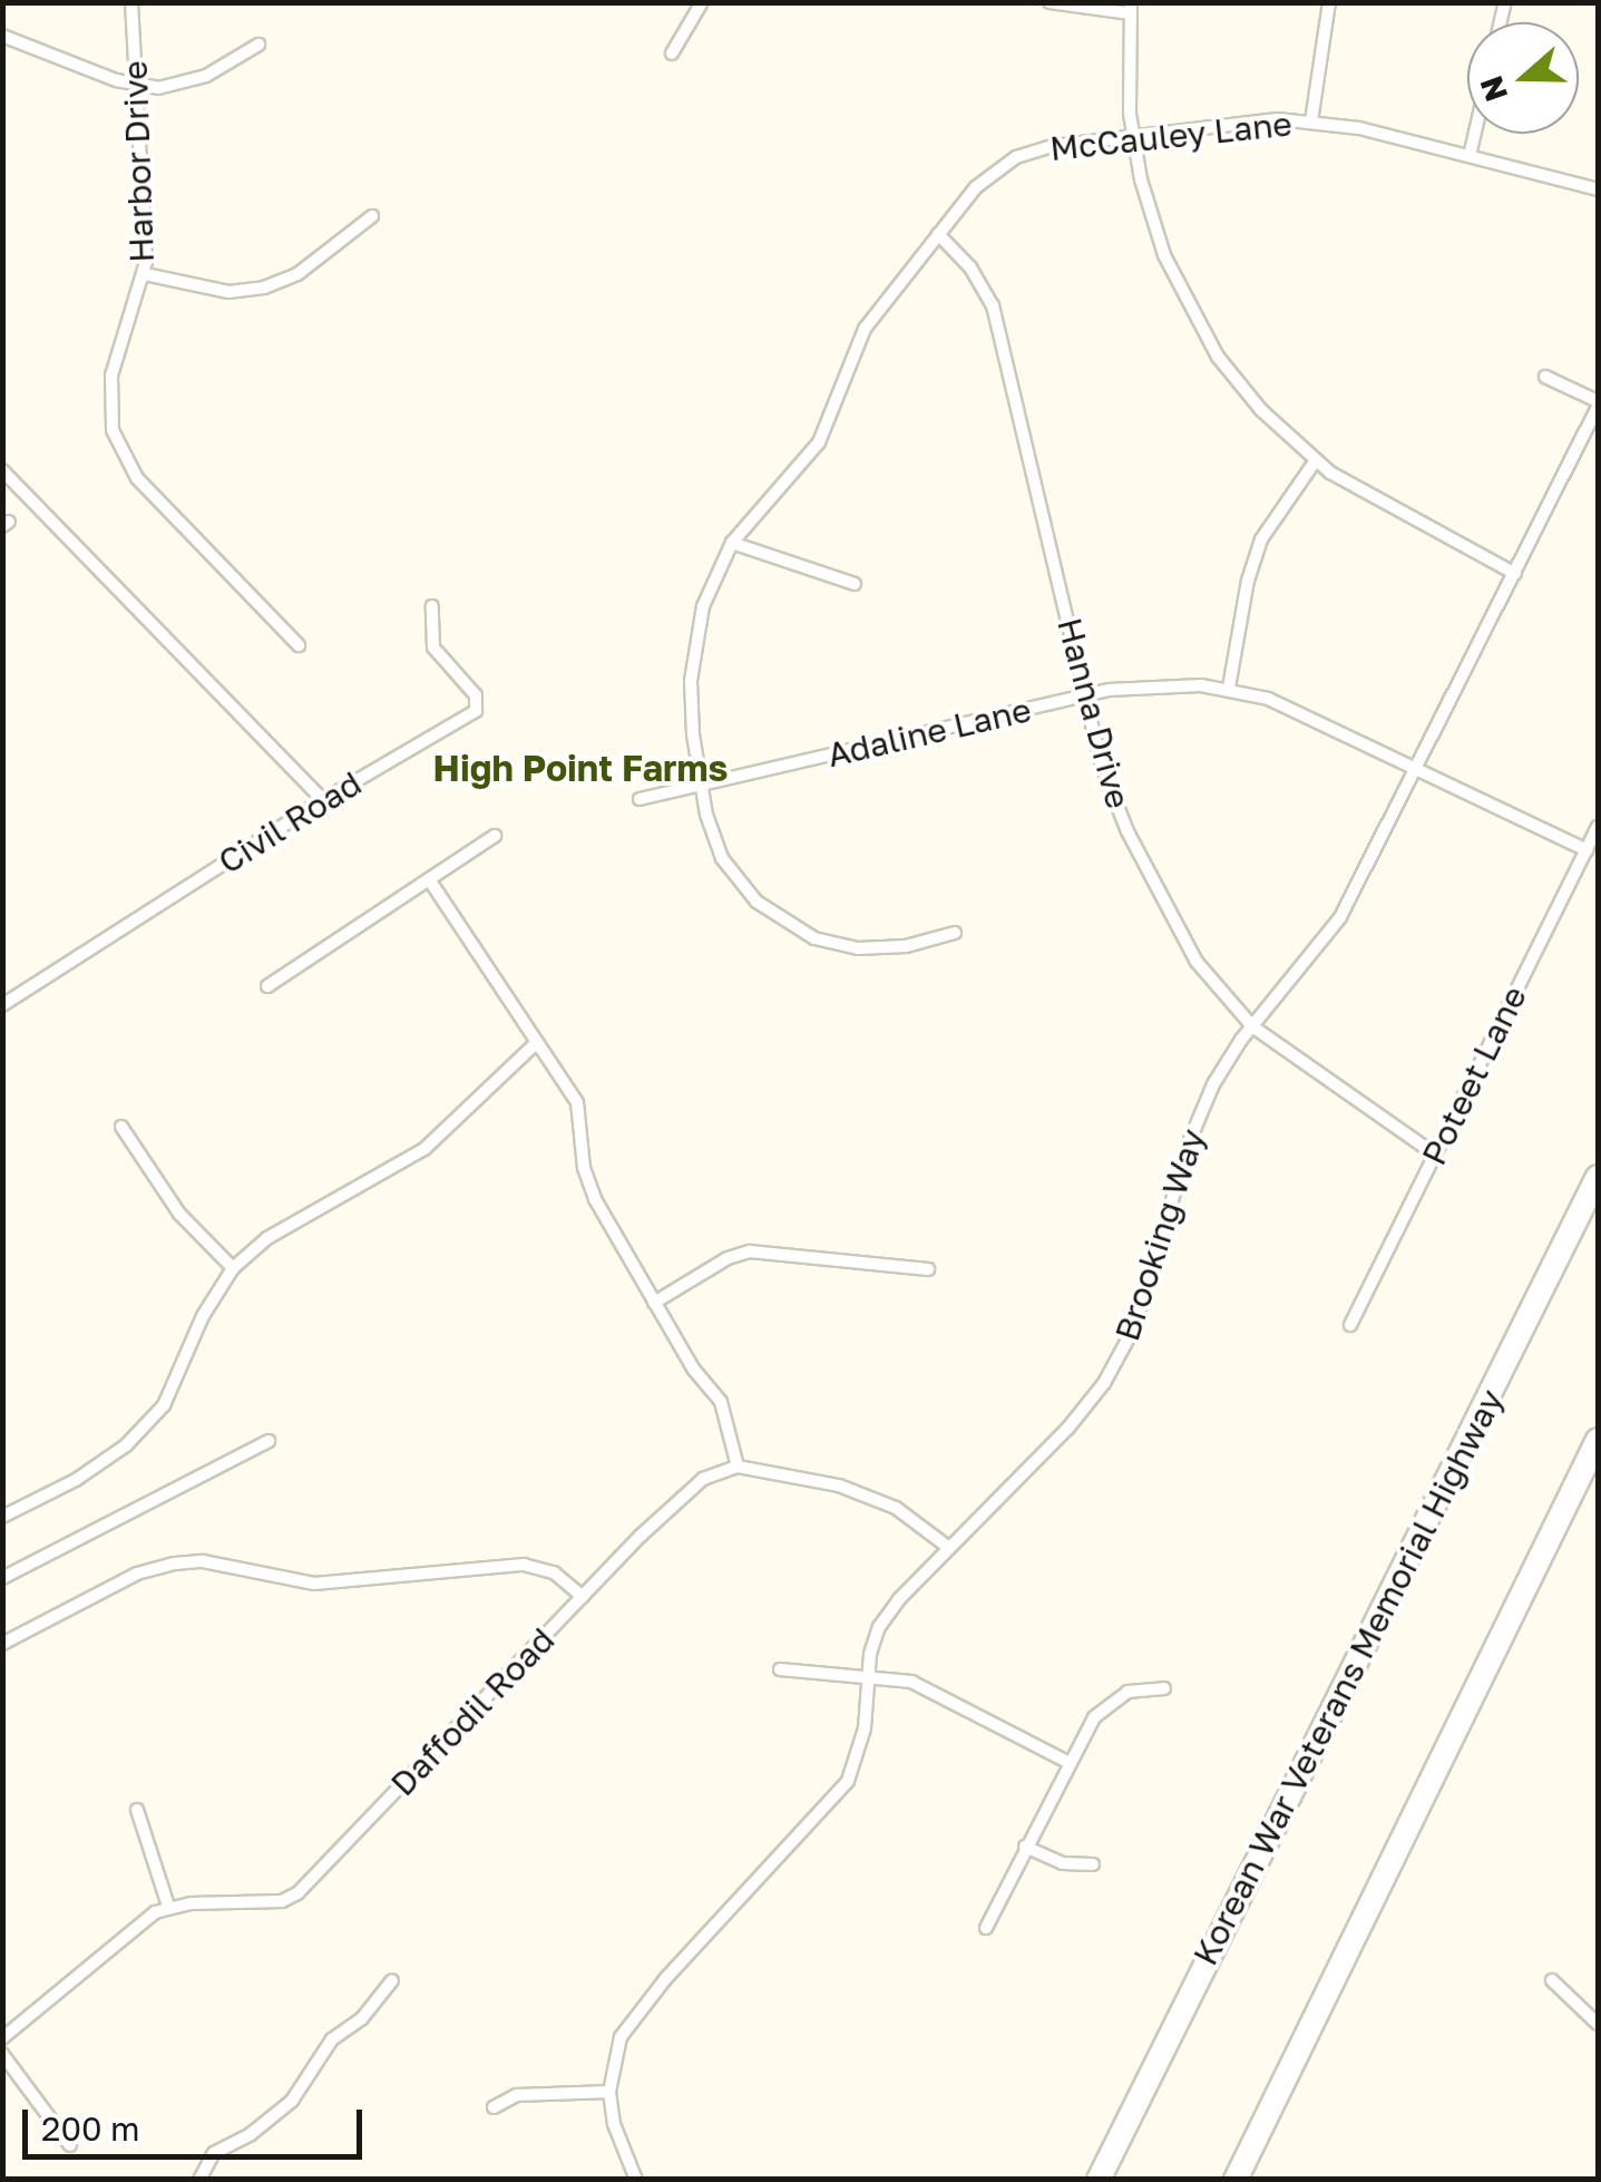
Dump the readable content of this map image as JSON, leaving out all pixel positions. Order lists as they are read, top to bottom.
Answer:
{
  "streets": {
    "highway": ["Korean War Veterans Memorial Highway"],
    "street": [
      "McCauley Lane",
      "Harbor Drive",
      "Hanna Drive",
      "Adaline Lane",
      "Civil Road",
      "Poteet Lane",
      "Brooking Way",
      "Daffodil Road"
    ]
  },
  "crossings": [
    ["McCauley Lane", "Hanna Drive"],
    ["McCauley Lane", "Adaline Lane"],
    ["Hanna Drive", "Adaline Lane"],
    ["Hanna Drive", "Poteet Lane"],
    ["Hanna Drive", "Brooking Way"],
    ["Adaline Lane", "Poteet Lane"],
    ["Adaline Lane", "Brooking Way"]
  ],
  "districts": ["High Point Farms"],
  "scale_bar": "200 m",
  "north": "left"
}
